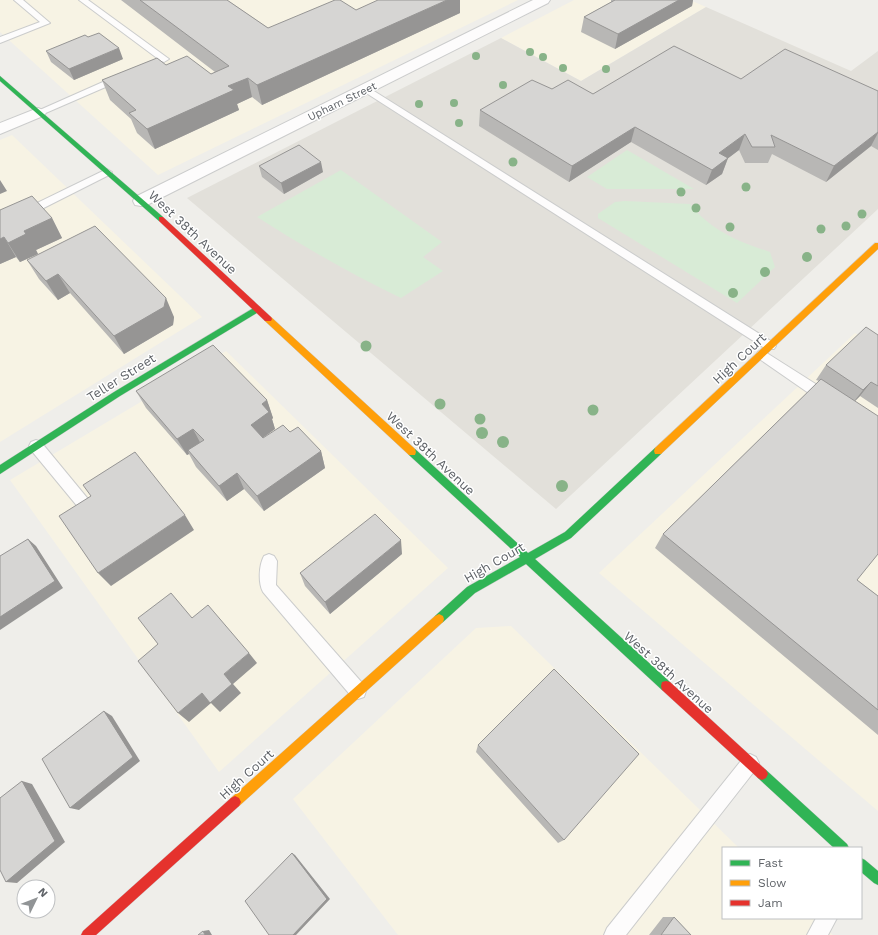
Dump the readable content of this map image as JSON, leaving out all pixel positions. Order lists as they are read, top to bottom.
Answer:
{
  "streets": {
    "main road": ["West 38th Avenue", "High Court", "Teller Street"],
    "street": ["Upham Street"]
  },
  "crossings": [
    ["Upham Street", "West 38th Avenue"],
    ["West 38th Avenue", "High Court"],
    ["West 38th Avenue", "Teller Street"]
  ],
  "legend": ["Fast", "Slow", "Jam"],
  "north": "top right"
}
